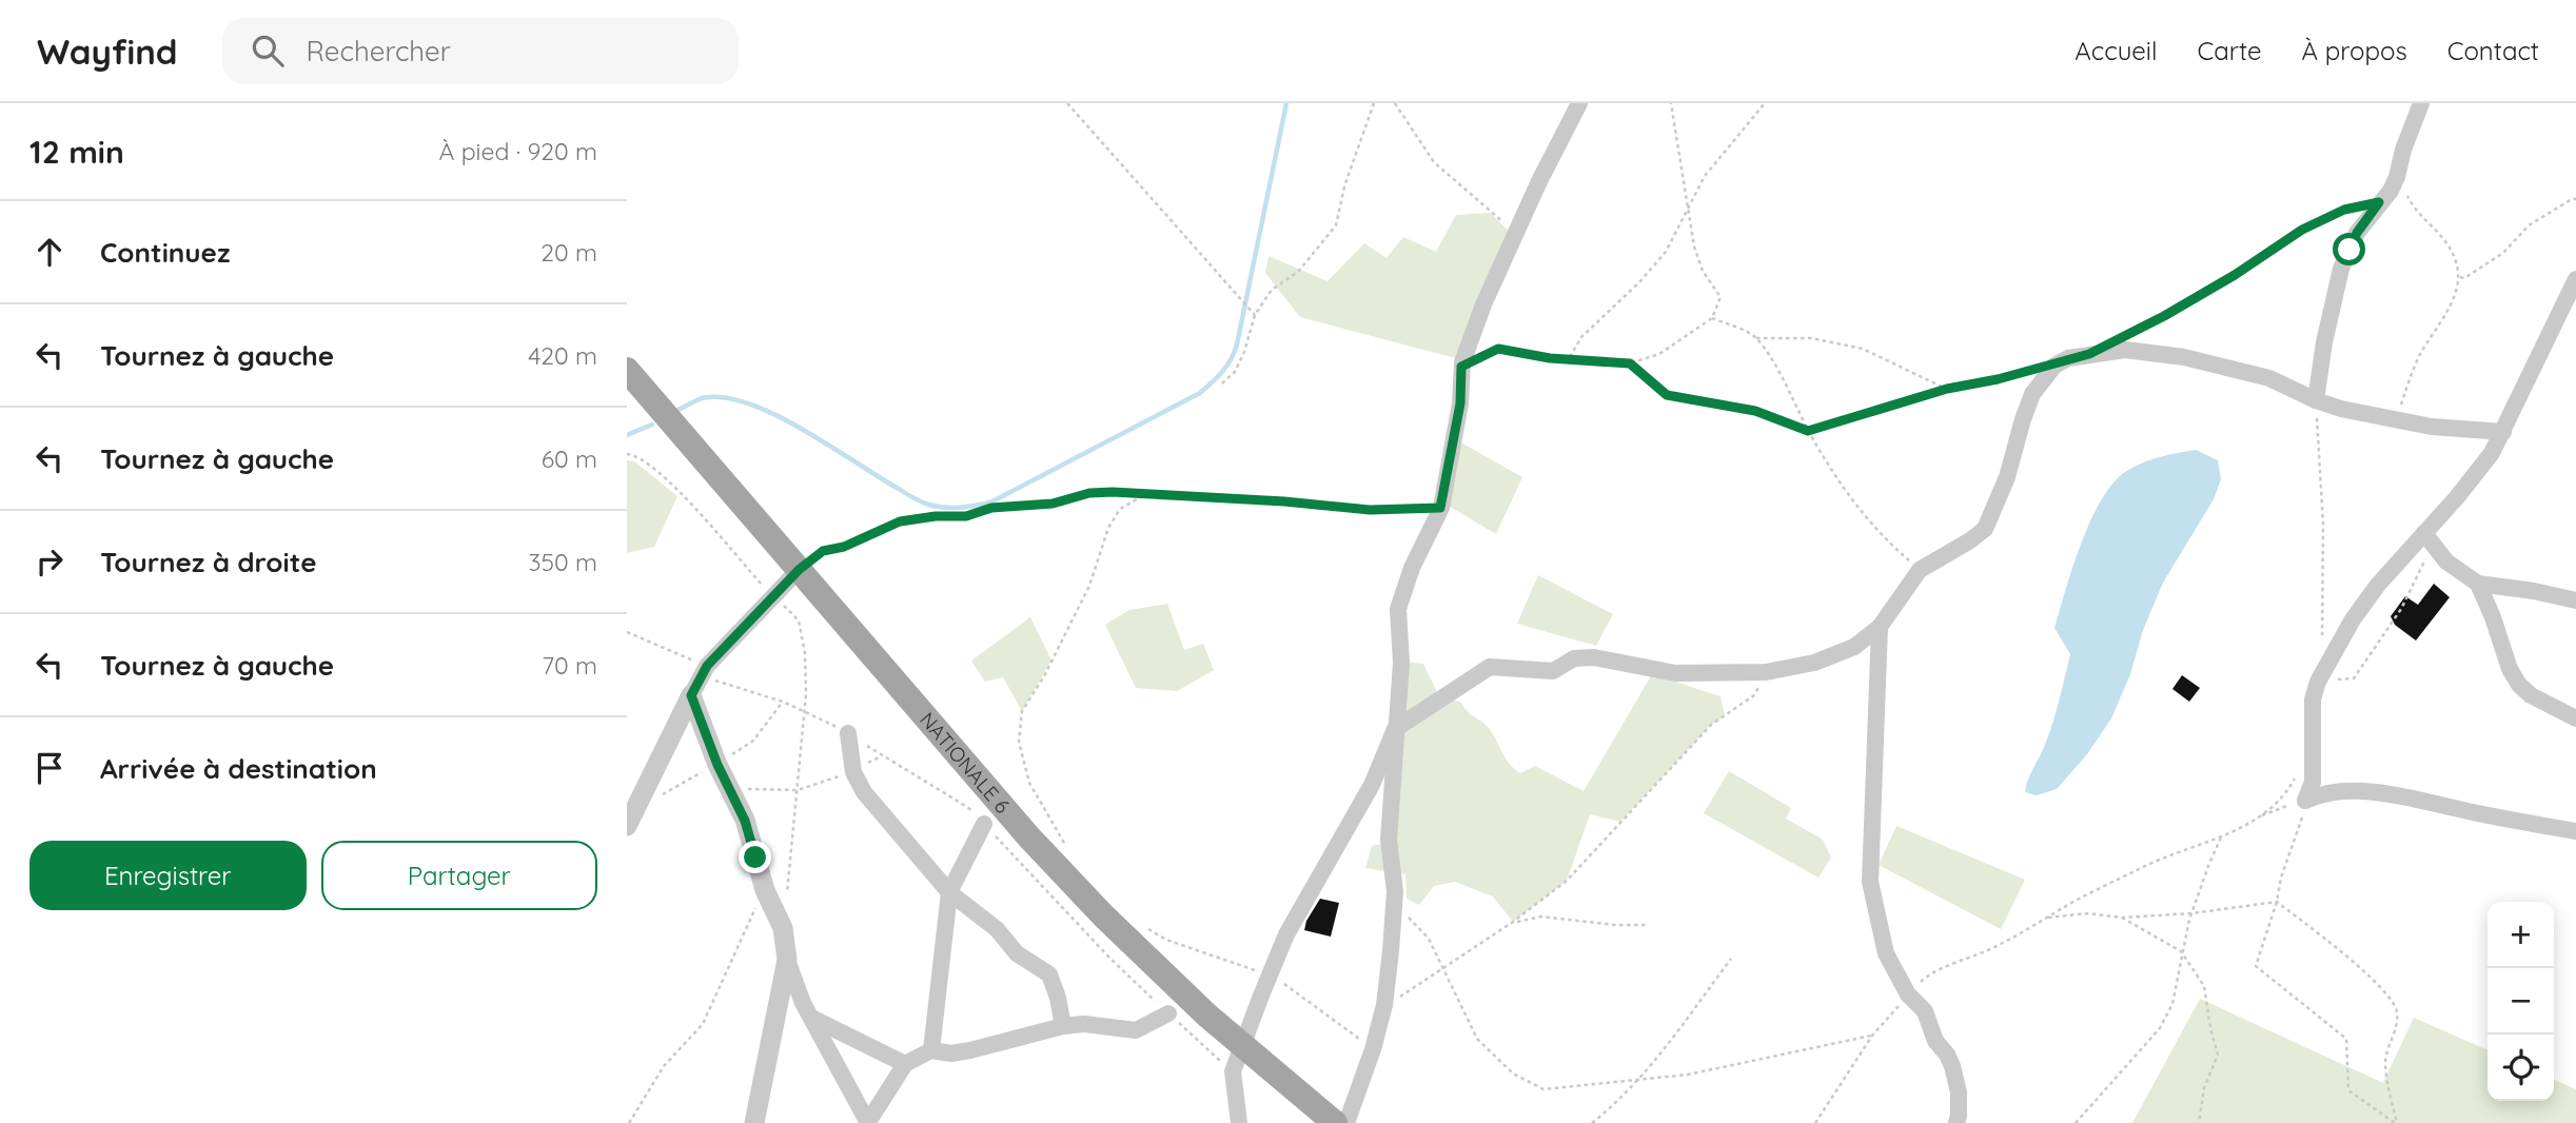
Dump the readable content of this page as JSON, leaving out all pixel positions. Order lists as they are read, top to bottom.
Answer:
{
  "streets": {
    "main road": ["NATIONALE 6"]
  },
  "page": {
    "header": "Wayfind",
    "search": "Rechercher",
    "nav": [
      "Accueil",
      "Carte",
      "À propos",
      "Contact"
    ],
    "heading": ["12 min", "À pied · 920 m"],
    "list": [
      ["Continuez", "20 m"],
      ["Tournez à gauche", "420 m"],
      ["Tournez à gauche", "60 m"],
      ["Tournez à droite", "350 m"],
      ["Tournez à gauche", "70 m"],
      "Arrivée à destination"
    ],
    "buttons": ["Enregistrer", "Partager"],
    "map_buttons": ["+", "−"]
  }
}
